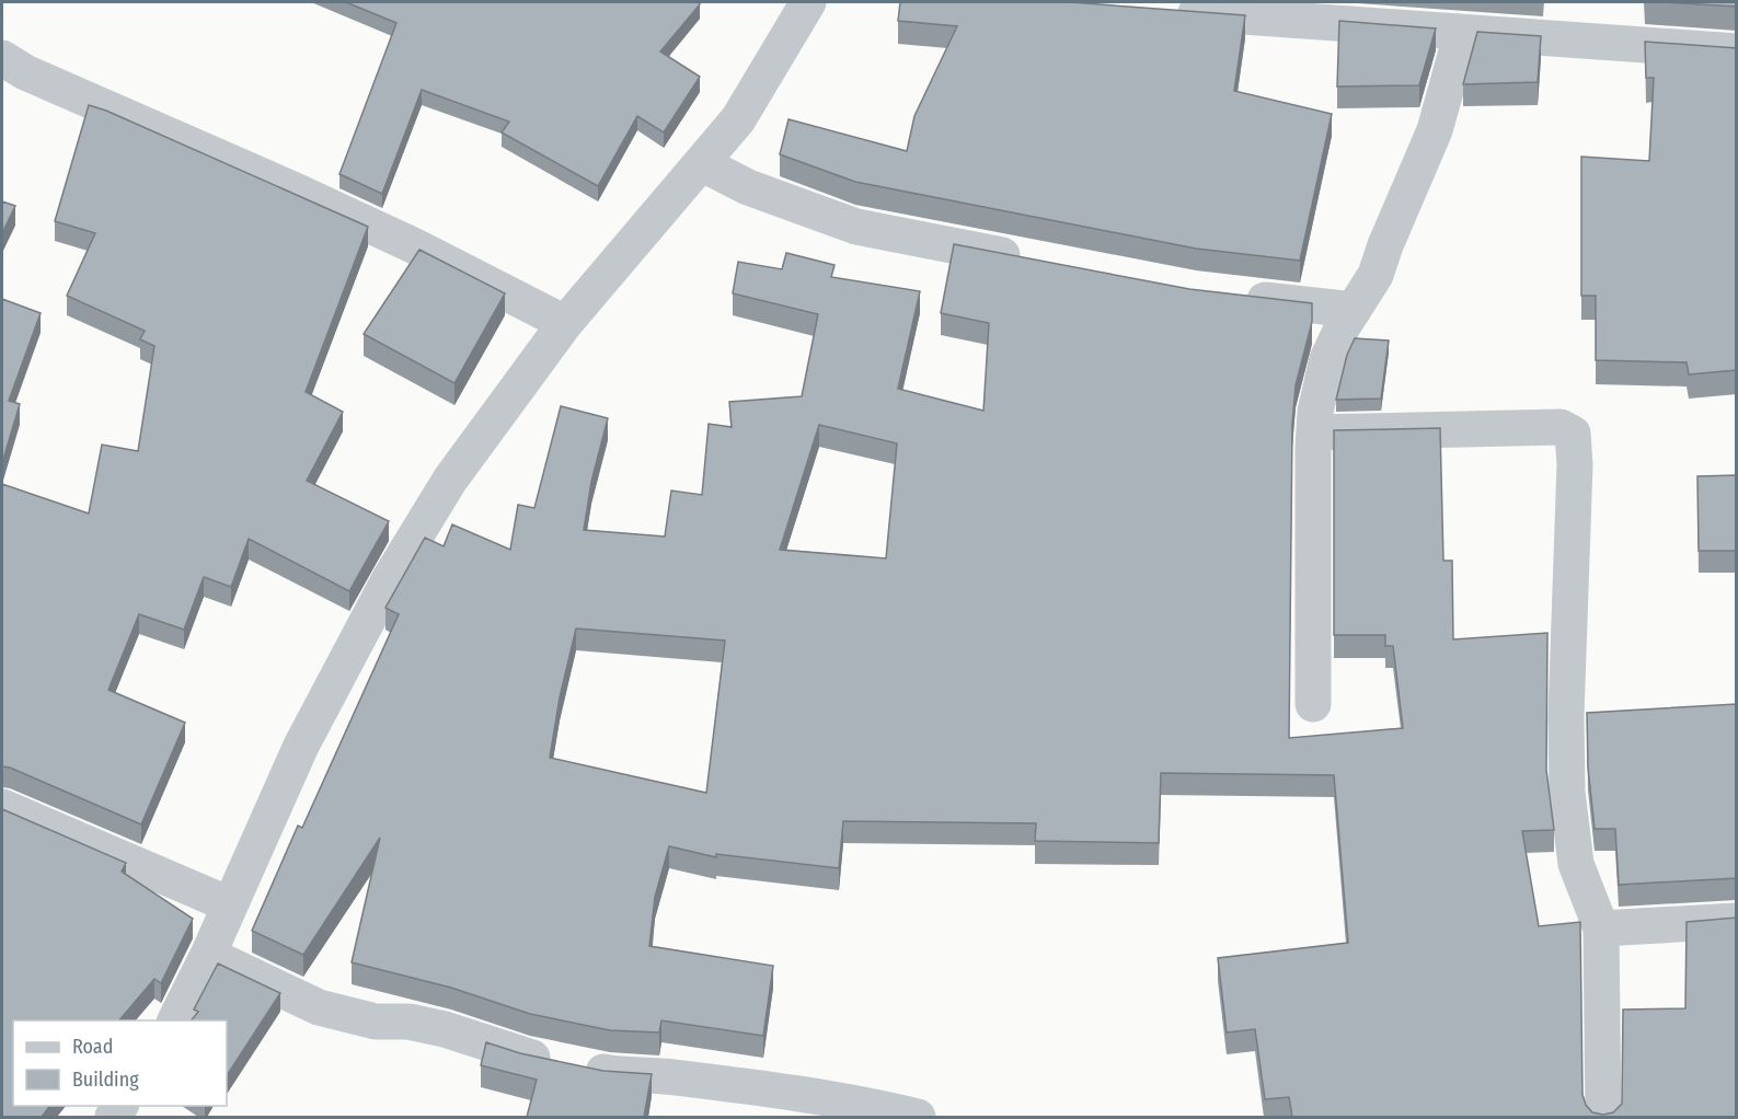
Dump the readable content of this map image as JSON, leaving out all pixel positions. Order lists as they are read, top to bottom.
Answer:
{
  "legend": ["Road", "Building"]
}
